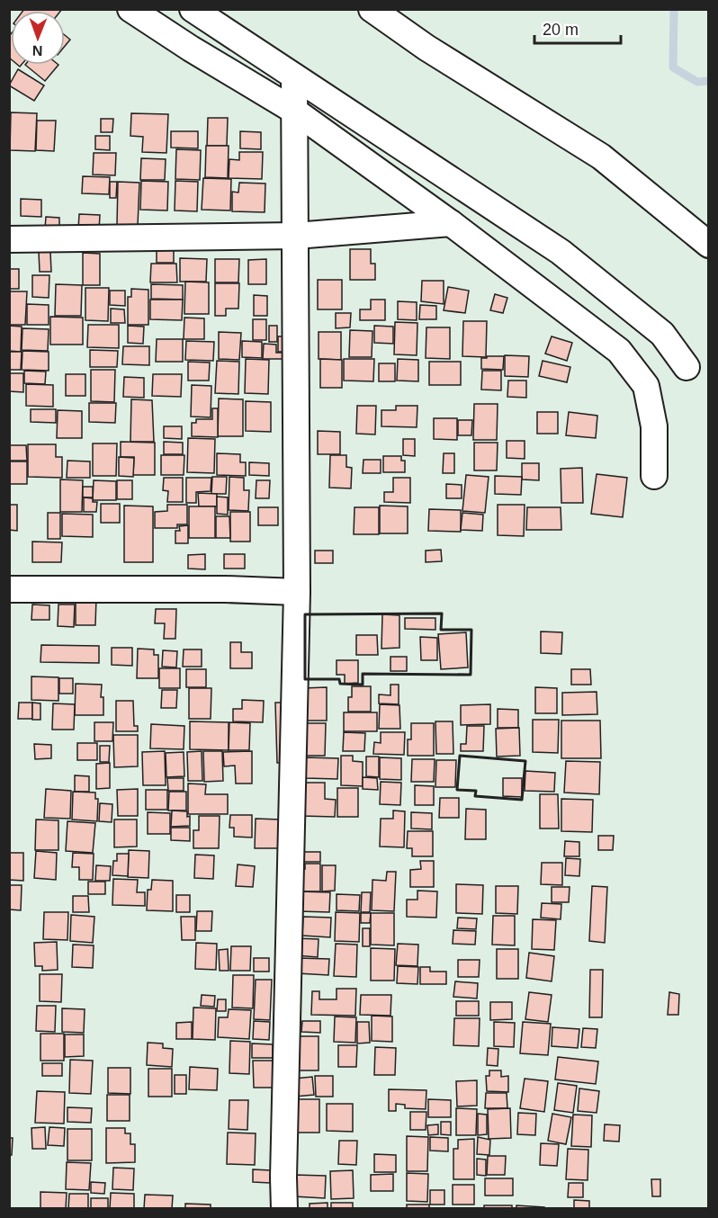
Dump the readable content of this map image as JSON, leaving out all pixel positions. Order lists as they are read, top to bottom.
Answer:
{
  "scale_bar": "20 m",
  "north": "bottom"
}
